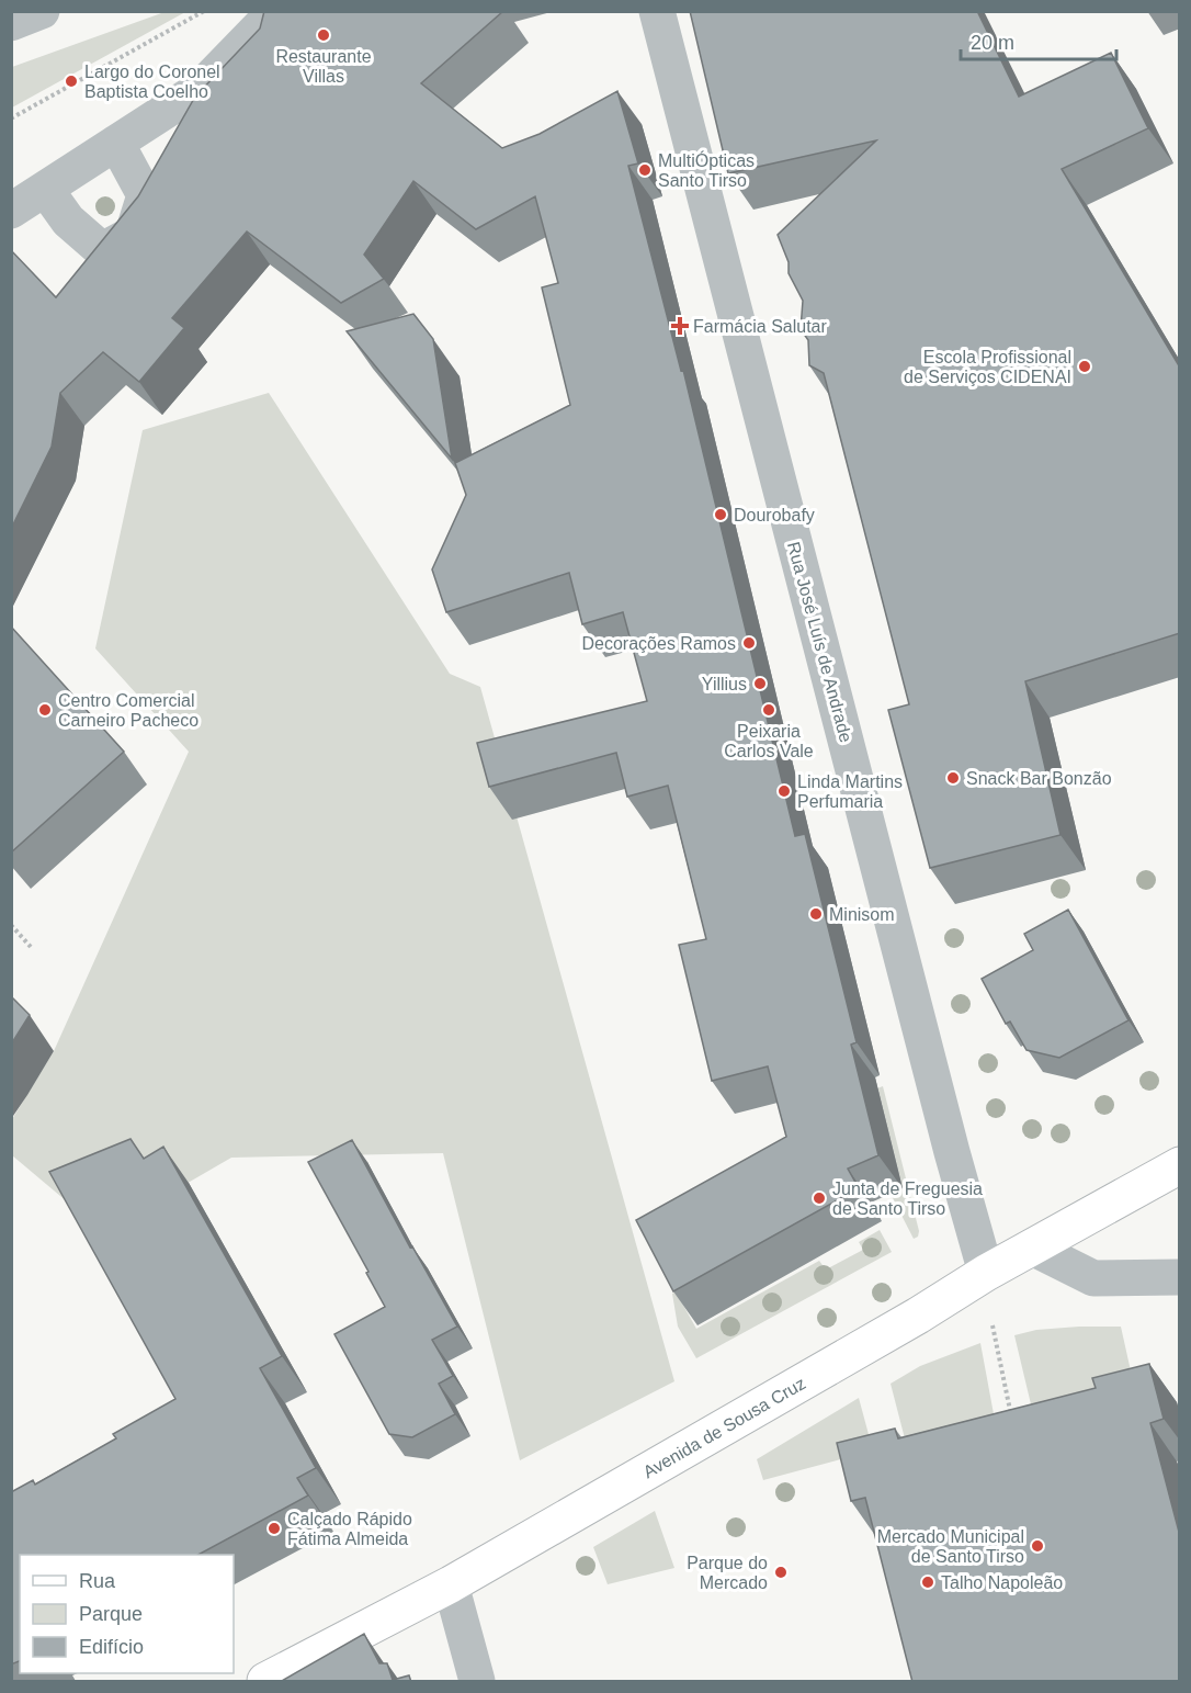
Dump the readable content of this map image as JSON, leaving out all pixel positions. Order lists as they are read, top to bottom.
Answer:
{
  "streets": {
    "main road": ["Avenida de Sousa Cruz"],
    "street": ["Rua José Luís de Andrade"]
  },
  "crossings": [
    ["Rua José Luís de Andrade", "Avenida de Sousa Cruz"]
  ],
  "places": {
    "other": [
      "Restaurante Villas",
      "Largo do Coronel Baptista Coelho",
      "MultiÓpticas Santo Tirso",
      "Escola Profissional de Serviços CIDENAI",
      "Dourobafy",
      "Decorações Ramos",
      "Yillius",
      "Centro Comercial Carneiro Pacheco",
      "Peixaria Carlos Vale",
      "Snack Bar Bonzão",
      "Linda Martins Perfumaria",
      "Minisom",
      "Junta de Freguesia de Santo Tirso",
      "Calçado Rápido Fátima Almeida",
      "Mercado Municipal de Santo Tirso",
      "Parque do Mercado",
      "Talho Napoleão"
    ],
    "health": ["Farmácia Salutar"]
  },
  "legend": ["Rua", "Parque", "Edifício"],
  "scale_bar": "20 m"
}
